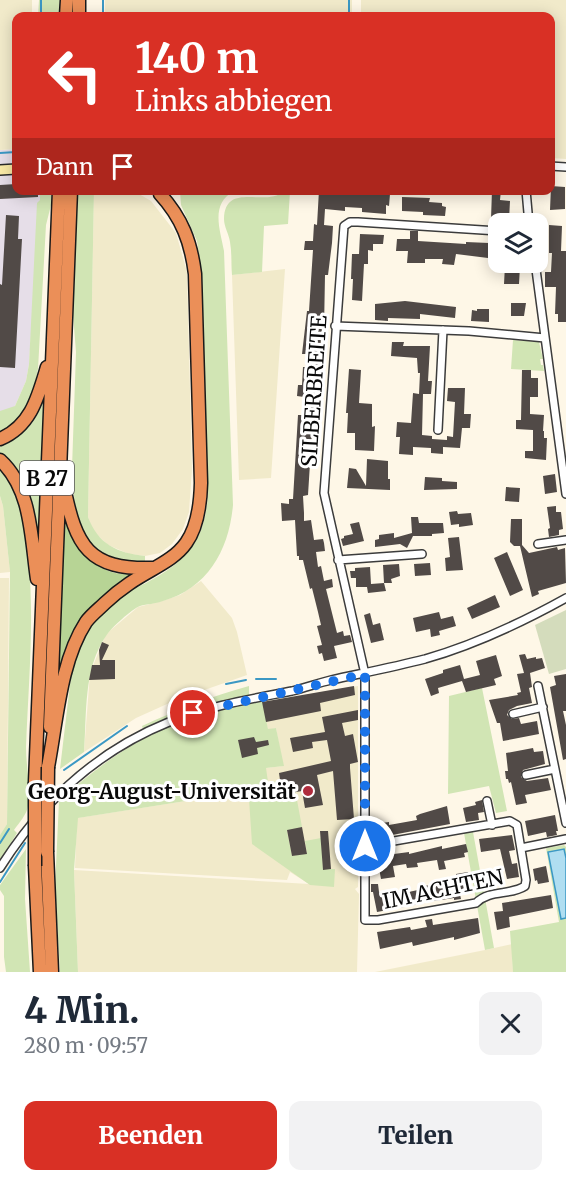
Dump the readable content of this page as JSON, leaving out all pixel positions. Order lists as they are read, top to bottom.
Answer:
{
  "streets": {
    "highway": ["B 27"],
    "street": ["SILBERBREITE", "IM ACHTEN"]
  },
  "crossings": [
    ["SILBERBREITE", "IM ACHTEN"]
  ],
  "places": ["Georg-August-Universität"],
  "page": {
    "turn": ["140 m", "Links abbiegen"],
    "then": "Dann",
    "heading": ["4 Min.", "280 m · 09:57"],
    "buttons": ["Beenden", "Teilen"]
  }
}
